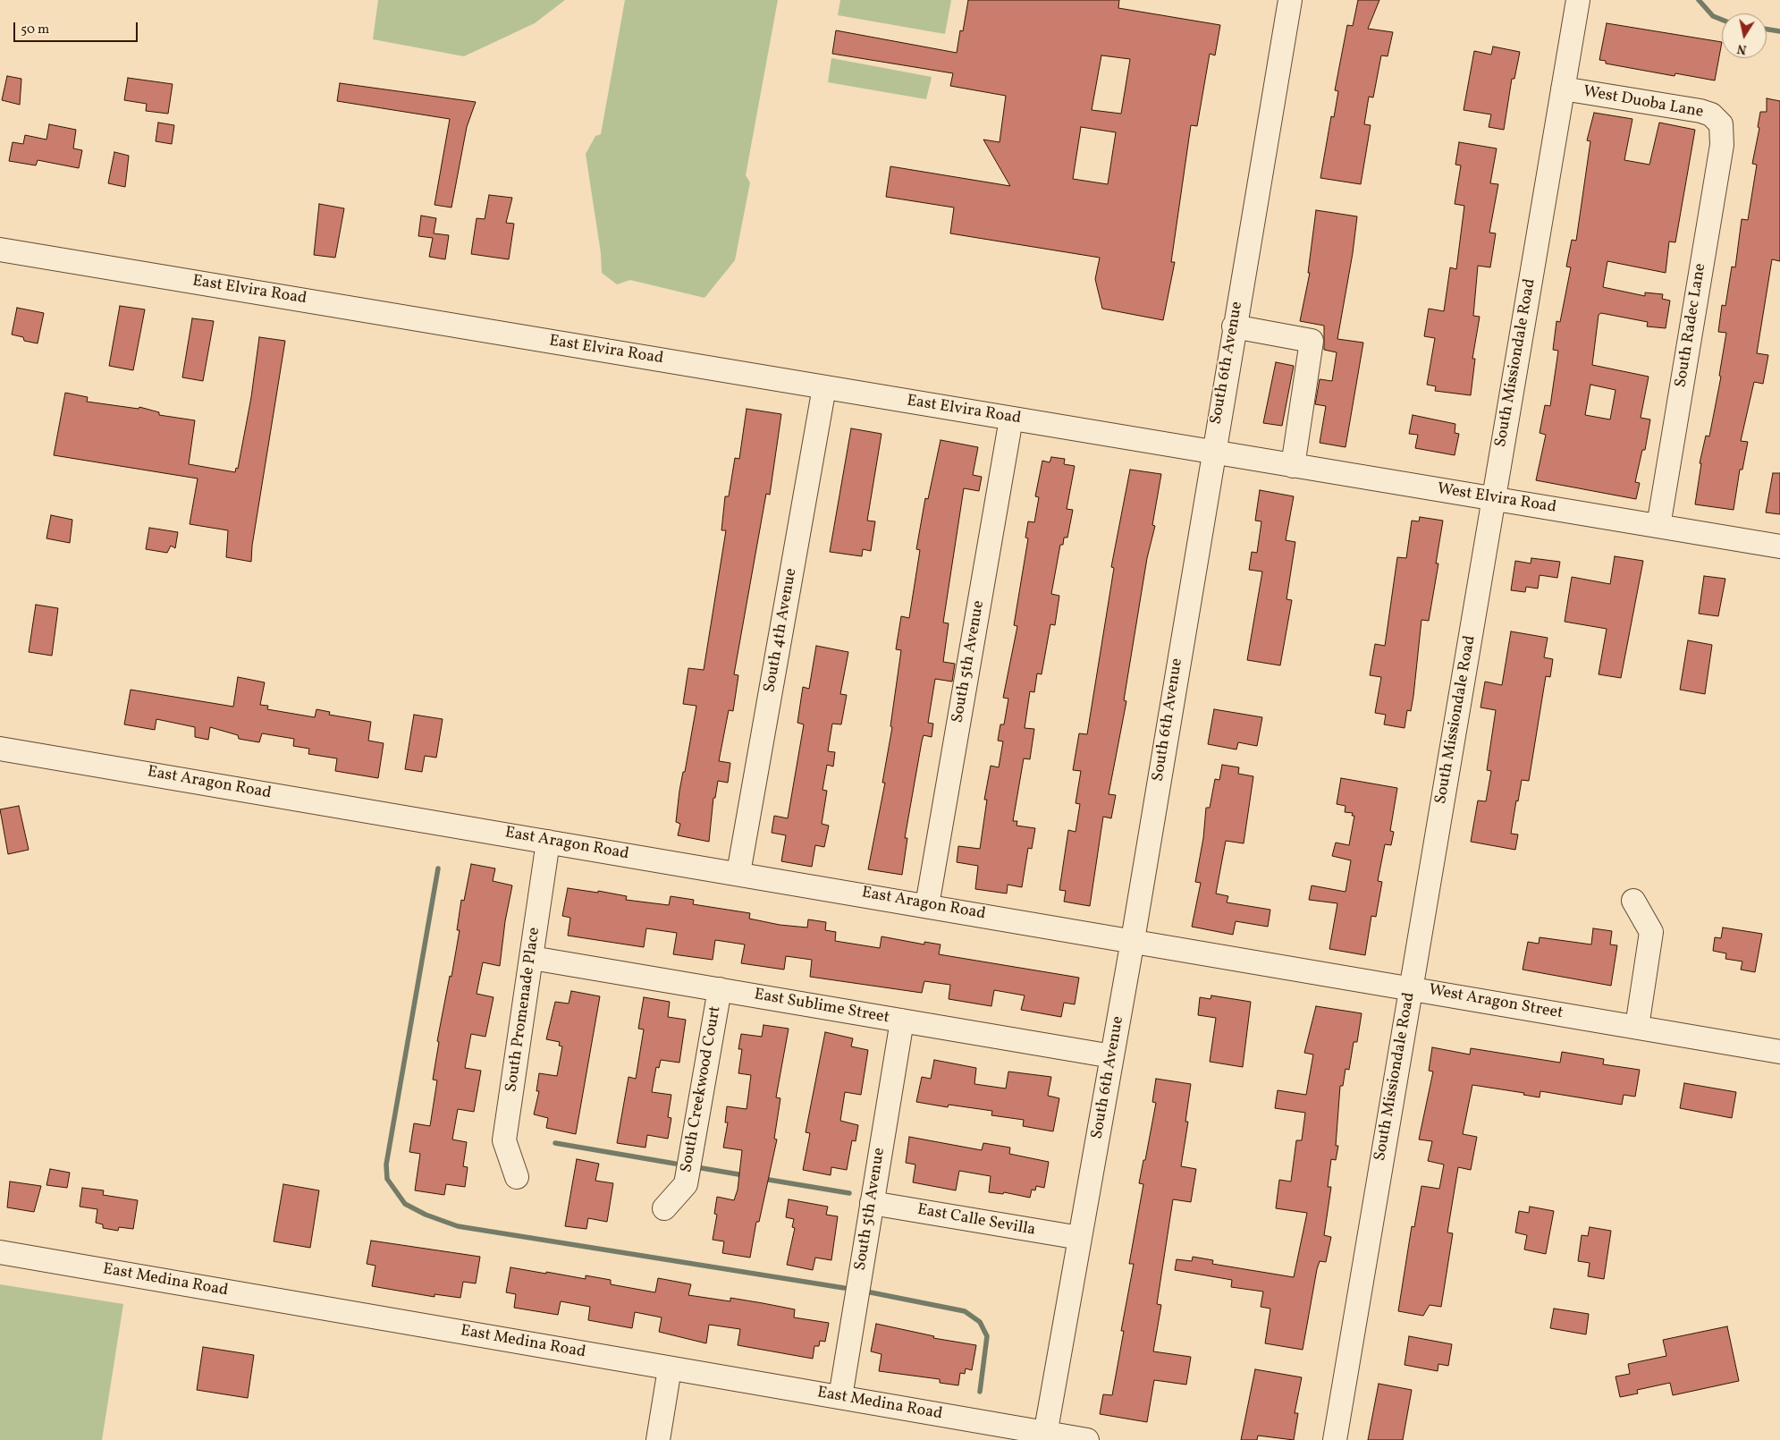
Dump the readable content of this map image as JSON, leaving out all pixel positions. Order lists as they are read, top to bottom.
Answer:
{
  "streets": {
    "street": [
      "West Duoba Lane",
      "East Elvira Road",
      "South Radec Lane",
      "South 6th Avenue",
      "South Missiondale Road",
      "West Elvira Road",
      "South 4th Avenue",
      "South 5th Avenue",
      "East Aragon Road",
      "West Aragon Street",
      "East Sublime Street",
      "South Promenade Place",
      "South Creekwood Court",
      "East Calle Sevilla",
      "East Medina Road"
    ]
  },
  "crossings": [
    ["West Duoba Lane", "South Radec Lane"],
    ["West Duoba Lane", "South Missiondale Road"],
    ["East Elvira Road", "South 6th Avenue"],
    ["East Elvira Road", "West Elvira Road"],
    ["East Elvira Road", "South 4th Avenue"],
    ["East Elvira Road", "South 5th Avenue"],
    ["South Radec Lane", "West Elvira Road"],
    ["South 6th Avenue", "West Elvira Road"],
    ["South 6th Avenue", "East Aragon Road"],
    ["South 6th Avenue", "West Aragon Street"],
    ["South 6th Avenue", "East Sublime Street"],
    ["South 6th Avenue", "East Calle Sevilla"],
    ["South 6th Avenue", "East Medina Road"],
    ["South Missiondale Road", "West Elvira Road"],
    ["South Missiondale Road", "West Aragon Street"],
    ["South 4th Avenue", "East Aragon Road"],
    ["South 5th Avenue", "East Aragon Road"],
    ["South 5th Avenue", "East Sublime Street"],
    ["South 5th Avenue", "East Calle Sevilla"],
    ["South 5th Avenue", "East Medina Road"],
    ["East Aragon Road", "West Aragon Street"],
    ["East Aragon Road", "South Promenade Place"],
    ["East Sublime Street", "South Promenade Place"],
    ["East Sublime Street", "South Creekwood Court"]
  ],
  "scale_bar": "50 m",
  "north": "bottom"
}
